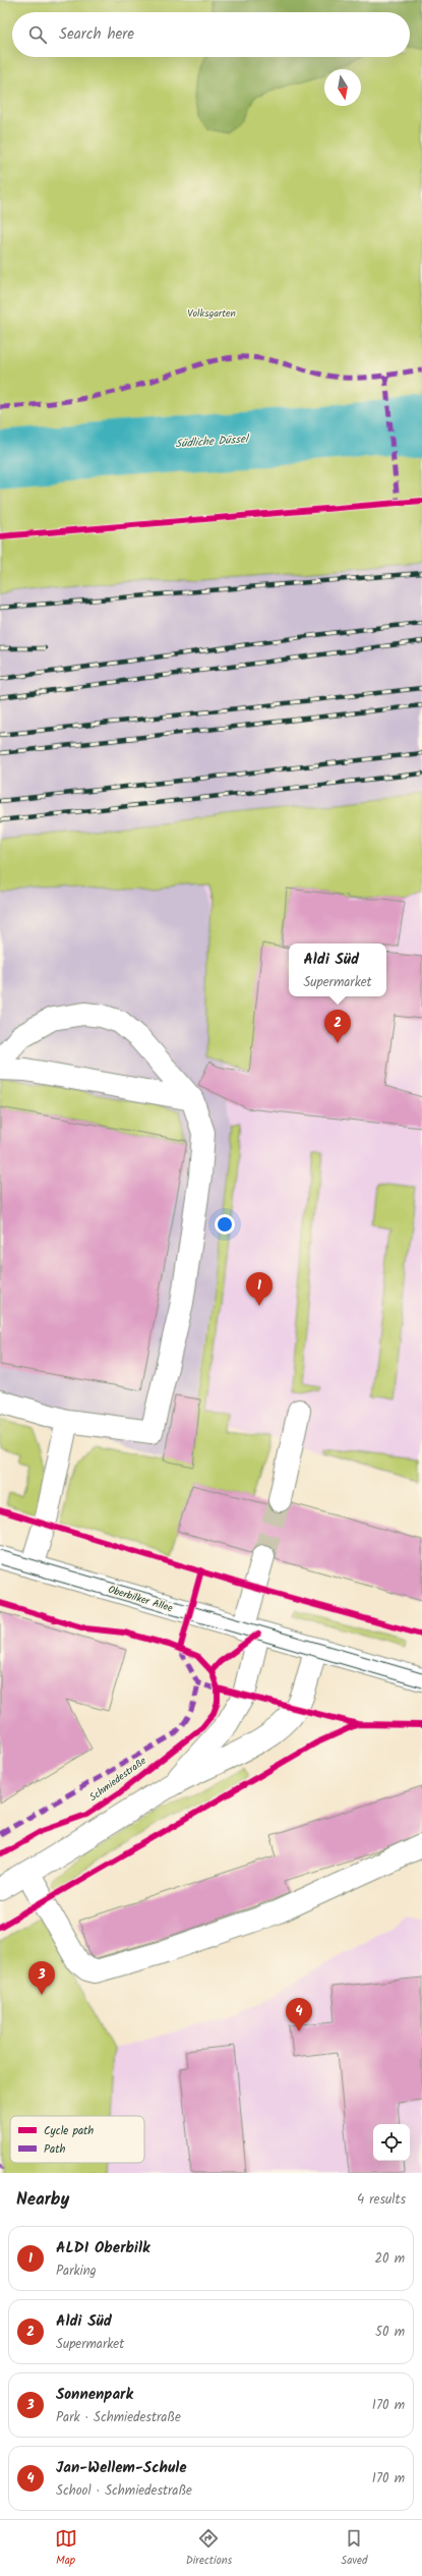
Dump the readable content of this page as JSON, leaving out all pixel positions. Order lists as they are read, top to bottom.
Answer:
{
  "streets": {
    "street": ["Oberbilker Allee"],
    "cycle path": ["Schmiedestraße"]
  },
  "water": ["Südliche Düssel"],
  "parks": ["Volksgarten"],
  "legend": ["Cycle path", "Path"],
  "north": "bottom",
  "page": {
    "search": "Search here",
    "popup": ["Aldi Süd", "Supermarket"],
    "pins": [
      "2",
      "1",
      "3",
      "4"
    ],
    "heading": ["Nearby", "4 results"],
    "list": [
      {
        "mark": "1",
        "name": "ALDI Oberbilk",
        "note": "Parking",
        "value": "20 m"
      },
      {
        "mark": "2",
        "name": "Aldi Süd",
        "note": "Supermarket",
        "value": "50 m"
      },
      {
        "mark": "3",
        "name": "Sonnenpark",
        "note": "Park · Schmiedestraße",
        "value": "170 m"
      },
      {
        "mark": "4",
        "name": "Jan-Wellem-Schule",
        "note": "School · Schmiedestraße",
        "value": "170 m"
      }
    ],
    "nav": ["Map", "Directions", "Saved"]
  }
}
